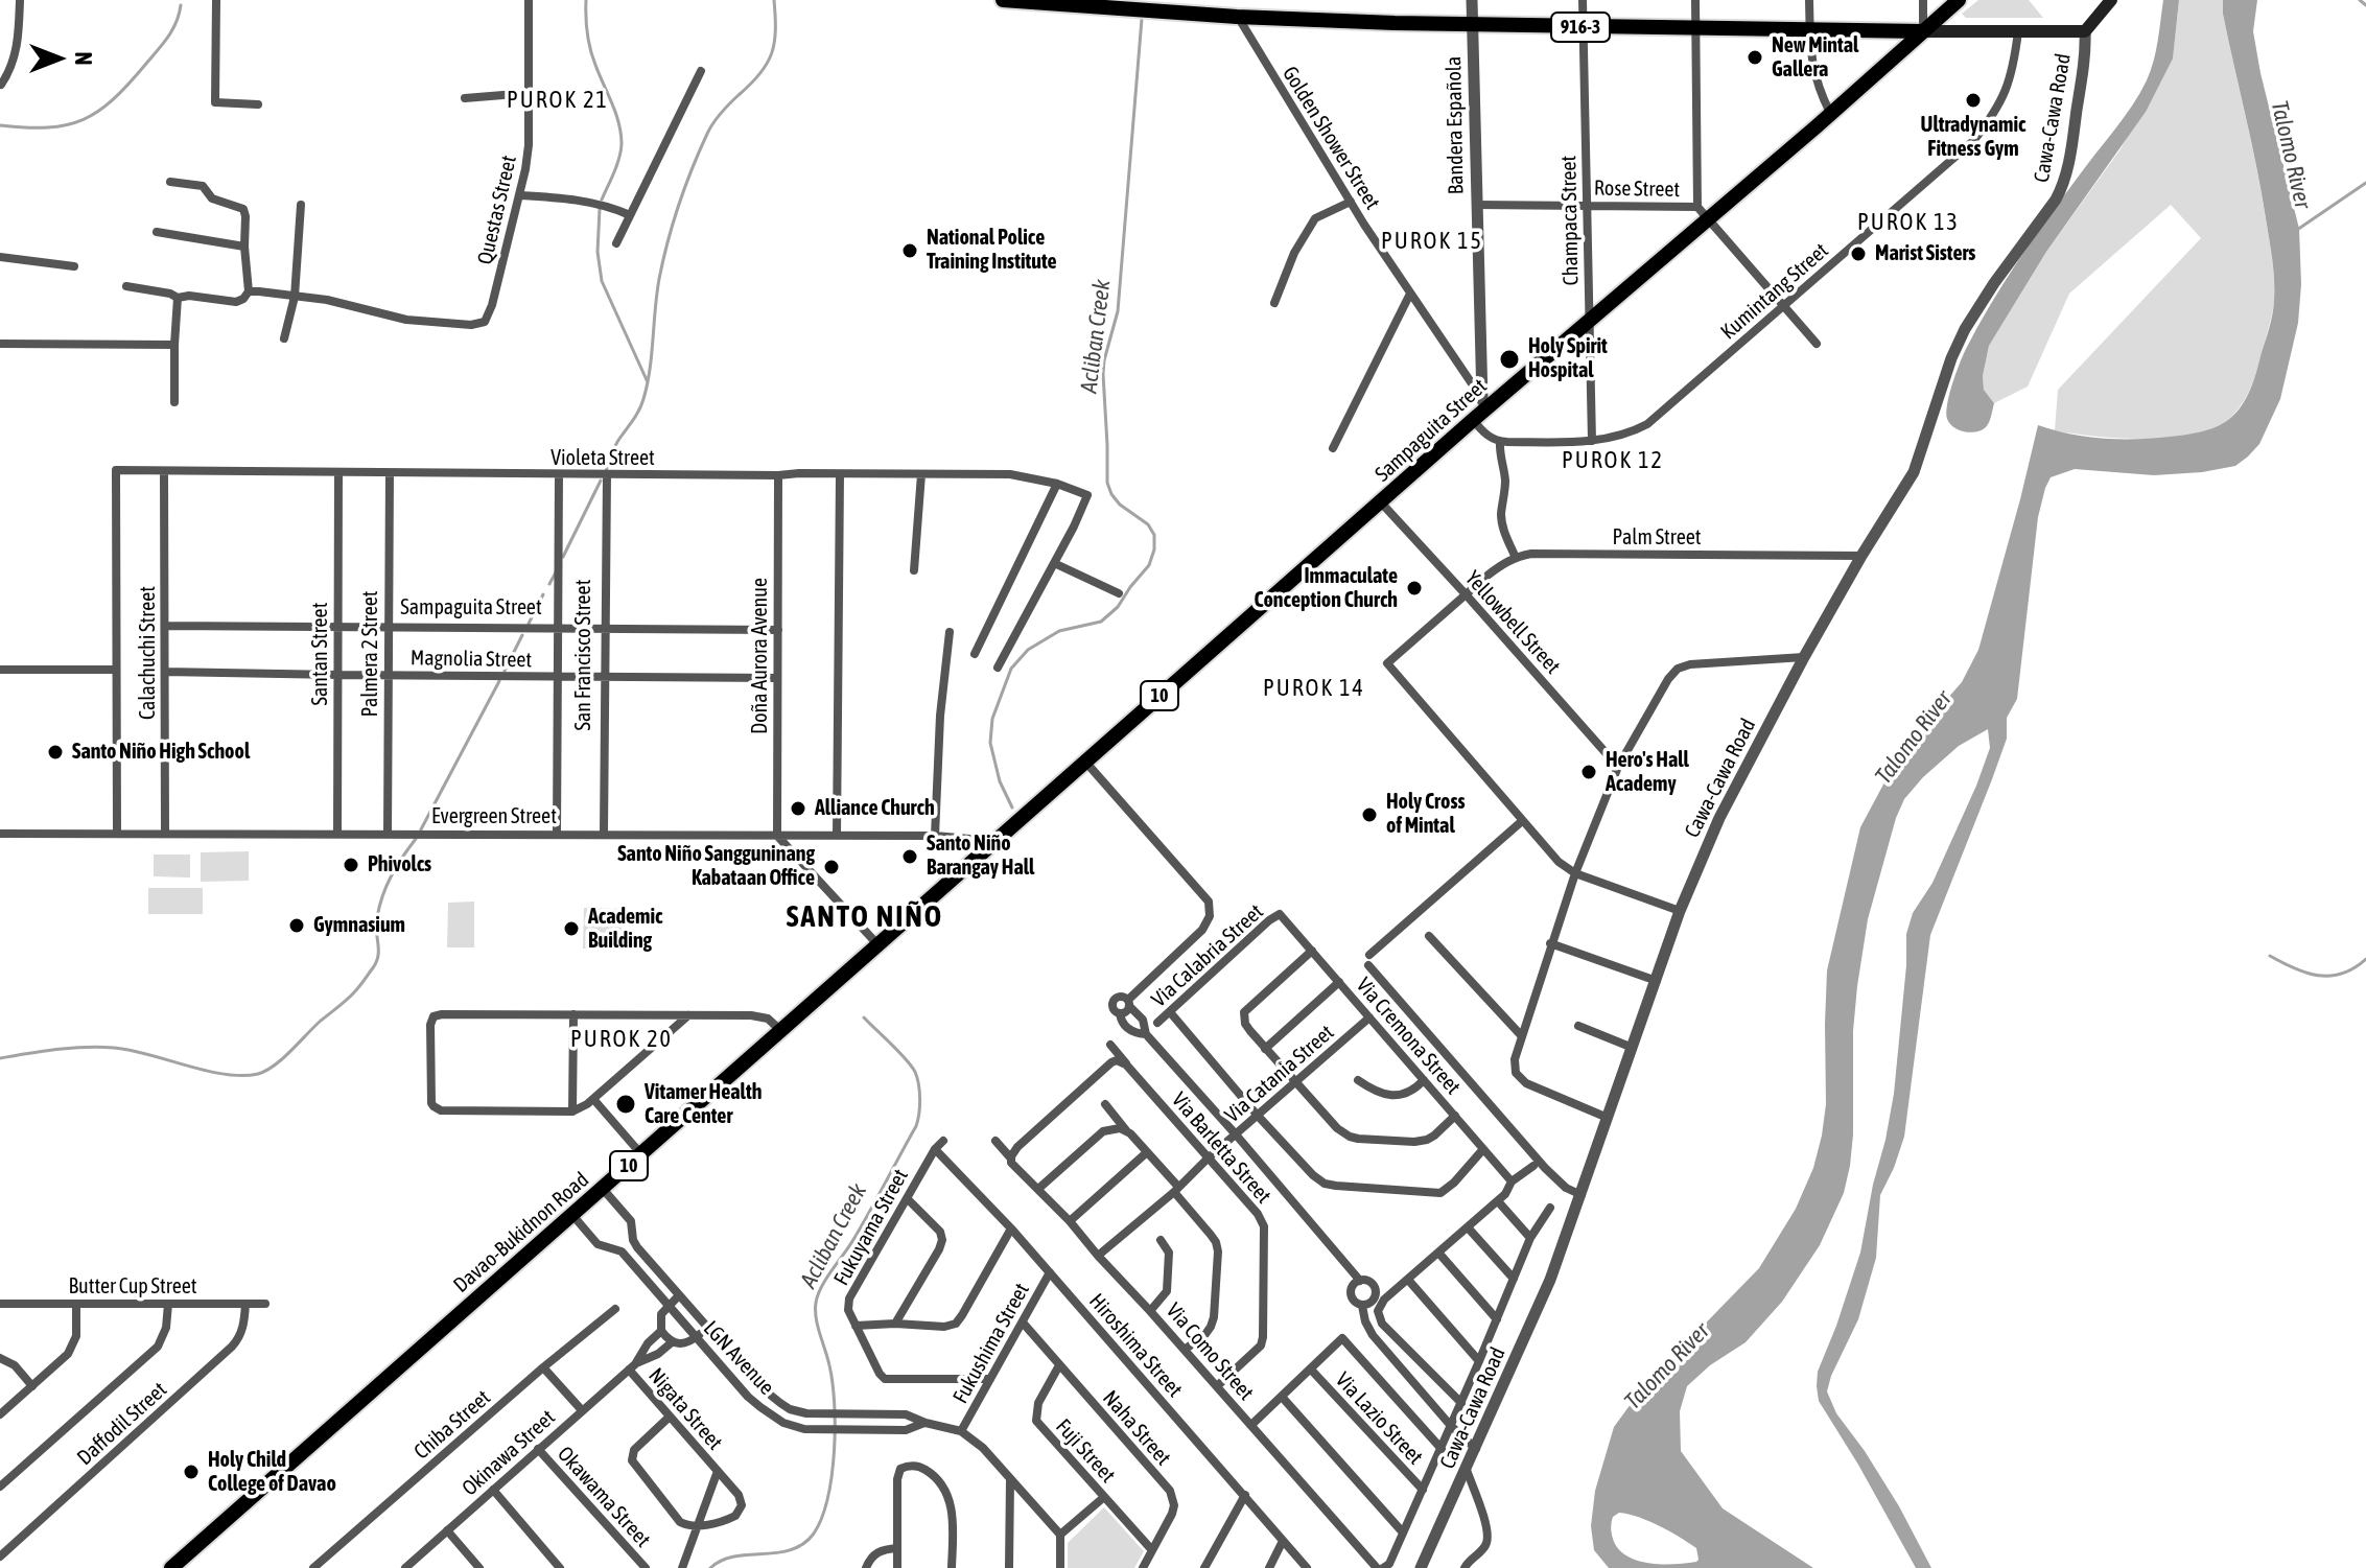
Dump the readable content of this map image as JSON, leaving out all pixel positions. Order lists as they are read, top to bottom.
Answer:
{
  "streets": {
    "main road": [
      "916-3",
      "Sampaguita Street",
      "10",
      "Davao-Bukidnon Road"
    ],
    "street": [
      "Cawa-Cawa Road",
      "Bandera Española",
      "Golden Shower Street",
      "Rose Street",
      "Questas Street",
      "Champaca Street",
      "Kumintang Street",
      "Violeta Street",
      "Palm Street",
      "Yellowbell Street",
      "Calachuchi Street",
      "Santan Street",
      "Palmera 2 Street",
      "San Francisco Street",
      "Doña Aurora Avenue",
      "Magnolia Street",
      "Evergreen Street",
      "Via Calabria Street",
      "Via Cremona Street",
      "Via Catania Street",
      "Via Barletta Street",
      "Fukuyama Street",
      "Butter Cup Street",
      "Fukushima Street",
      "Hiroshima Street",
      "Via Como Street",
      "LGN Avenue",
      "Nigata Street",
      "Via Lazio Street",
      "Daffodil Street",
      "Chiba Street",
      "Naha Street",
      "Fuji Street",
      "Okinawa Street",
      "Okawama Street"
    ]
  },
  "crossings": [
    ["916-3", "Bandera Española"],
    ["916-3", "Golden Shower Street"],
    ["916-3", "Champaca Street"],
    ["916-3", "Sampaguita Street"],
    ["Cawa-Cawa Road", "Palm Street"],
    ["Bandera Española", "Golden Shower Street"],
    ["Bandera Española", "Rose Street"],
    ["Bandera Española", "Sampaguita Street"],
    ["Golden Shower Street", "Sampaguita Street"],
    ["Rose Street", "Champaca Street"],
    ["Rose Street", "Sampaguita Street"],
    ["Champaca Street", "Kumintang Street"],
    ["Champaca Street", "Sampaguita Street"],
    ["Sampaguita Street", "Yellowbell Street"],
    ["Sampaguita Street", "Calachuchi Street"],
    ["Sampaguita Street", "Santan Street"],
    ["Sampaguita Street", "Palmera 2 Street"],
    ["Sampaguita Street", "San Francisco Street"],
    ["Sampaguita Street", "Doña Aurora Avenue"],
    ["Sampaguita Street", "Davao-Bukidnon Road"],
    ["Violeta Street", "Calachuchi Street"],
    ["Violeta Street", "Santan Street"],
    ["Violeta Street", "Palmera 2 Street"],
    ["Violeta Street", "San Francisco Street"],
    ["Violeta Street", "Doña Aurora Avenue"],
    ["Palm Street", "Yellowbell Street"],
    ["Calachuchi Street", "Magnolia Street"],
    ["Calachuchi Street", "Evergreen Street"],
    ["Santan Street", "Magnolia Street"],
    ["Santan Street", "Evergreen Street"],
    ["Palmera 2 Street", "Magnolia Street"],
    ["Palmera 2 Street", "Evergreen Street"],
    ["San Francisco Street", "Magnolia Street"],
    ["San Francisco Street", "Evergreen Street"],
    ["Doña Aurora Avenue", "Magnolia Street"],
    ["Doña Aurora Avenue", "Evergreen Street"],
    ["Evergreen Street", "Davao-Bukidnon Road"],
    ["Via Calabria Street", "Via Cremona Street"],
    ["Via Cremona Street", "Via Catania Street"],
    ["Via Catania Street", "Via Barletta Street"],
    ["Via Catania Street", "Via Como Street"],
    ["Via Barletta Street", "Via Como Street"],
    ["Fukuyama Street", "Fukushima Street"],
    ["Fukuyama Street", "Hiroshima Street"],
    ["Davao-Bukidnon Road", "LGN Avenue"],
    ["Butter Cup Street", "Daffodil Street"],
    ["Fukushima Street", "Hiroshima Street"],
    ["Fukushima Street", "LGN Avenue"],
    ["Fukushima Street", "Naha Street"],
    ["Nigata Street", "Okinawa Street"],
    ["Naha Street", "Fuji Street"],
    ["Okinawa Street", "Okawama Street"]
  ],
  "districts": [
    "PUROK 21",
    "PUROK 13",
    "PUROK 15",
    "PUROK 12",
    "PUROK 14",
    "SANTO NIÑO",
    "PUROK 20"
  ],
  "water": ["Talomo River", "Acliban Creek"],
  "places": [
    "New Mintal Gallera",
    "Ultradynamic Fitness Gym",
    "National Police Training Institute",
    "Marist Sisters",
    "Holy Spirit Hospital",
    "Immaculate Conception Church",
    "Santo Niño High School",
    "Hero's Hall Academy",
    "Alliance Church",
    "Holy Cross of Mintal",
    "Santo Niño Barangay Hall",
    "Phivolcs",
    "Santo Niño Sangguninang Kabataan Office",
    "Gymnasium",
    "Academic Building",
    "Vitamer Health Care Center",
    "Holy Child College of Davao"
  ],
  "north": "right"
}
